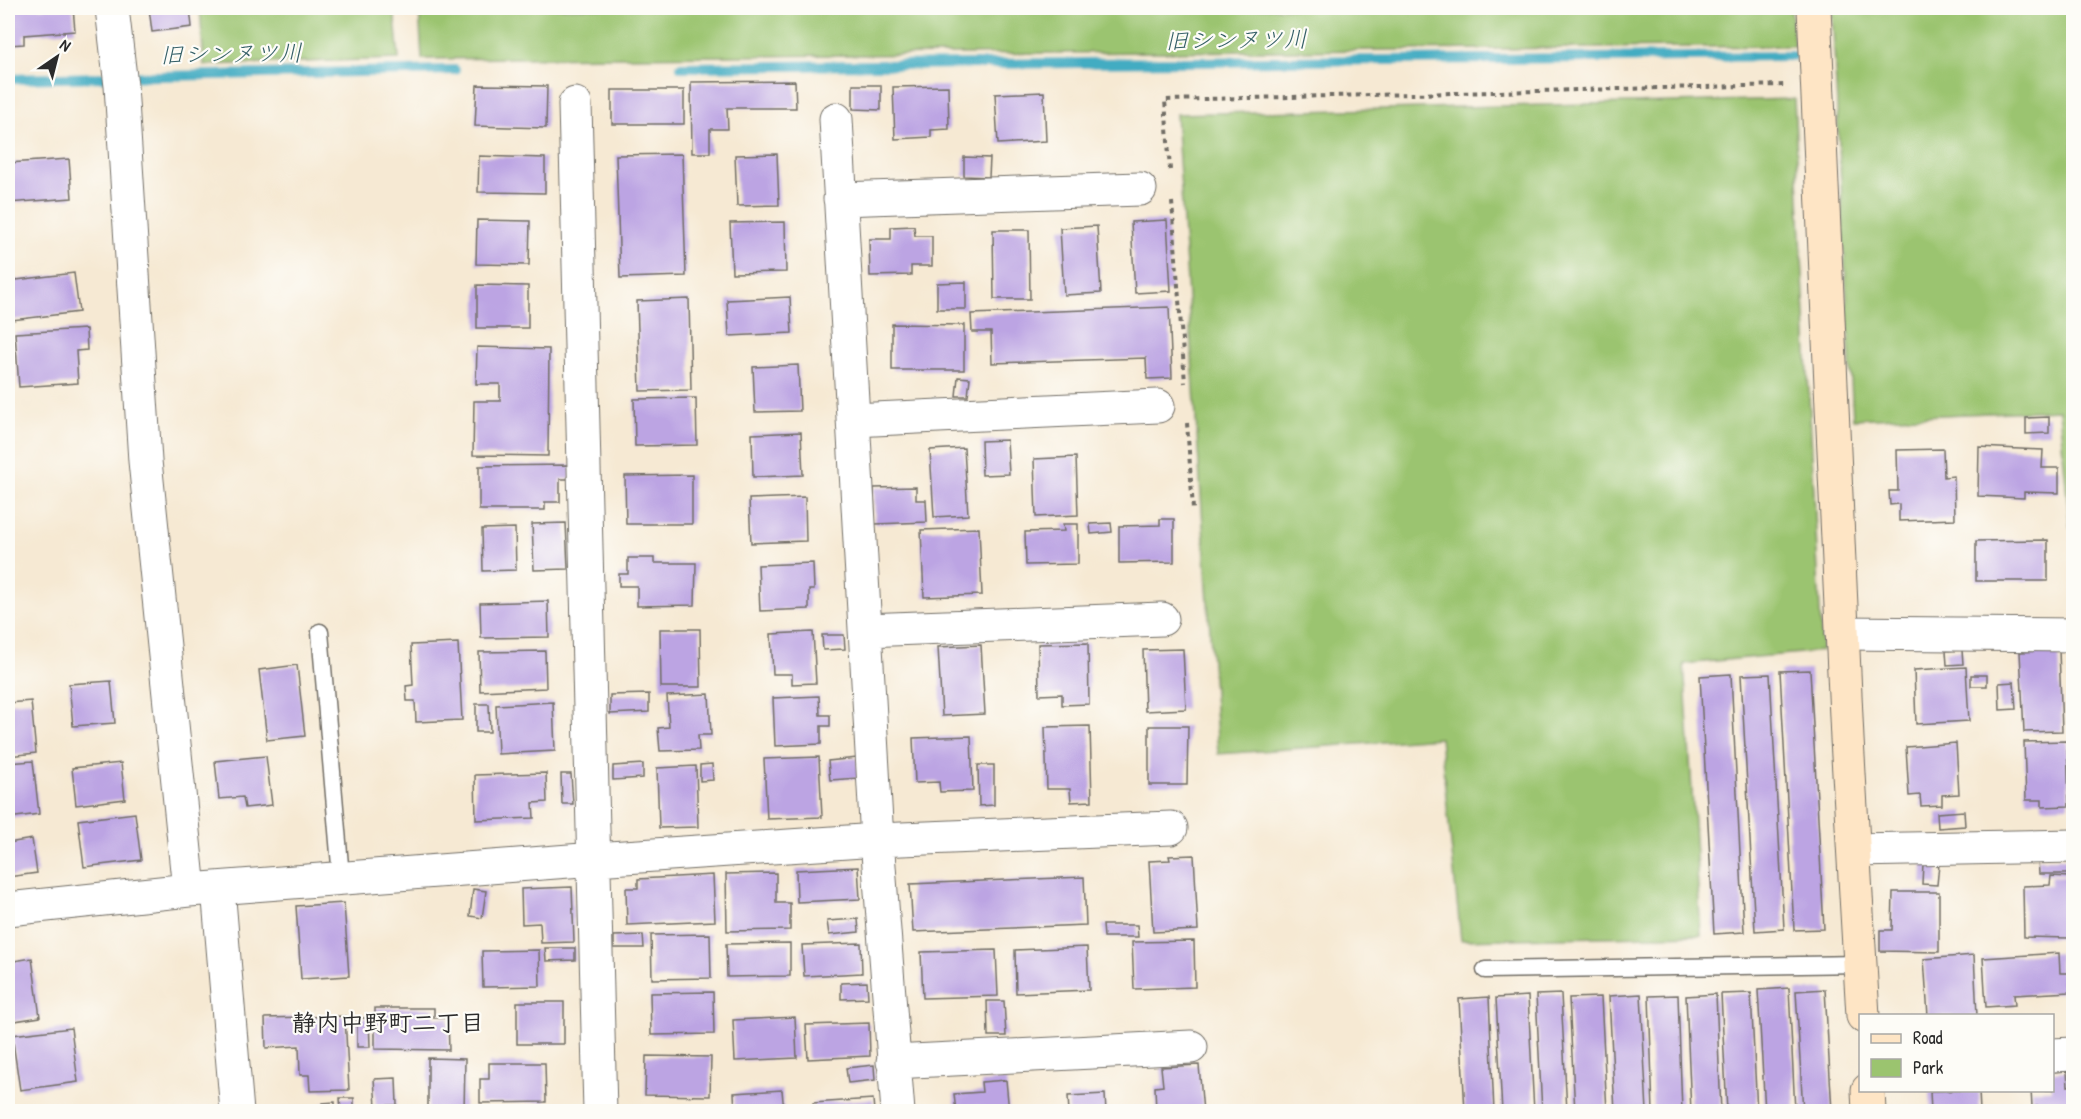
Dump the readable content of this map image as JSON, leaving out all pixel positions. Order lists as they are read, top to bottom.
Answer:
{
  "districts": ["静内中野町二丁目"],
  "water": ["旧シンヌツ川"],
  "legend": ["Road", "Park"],
  "north": "top right"
}
